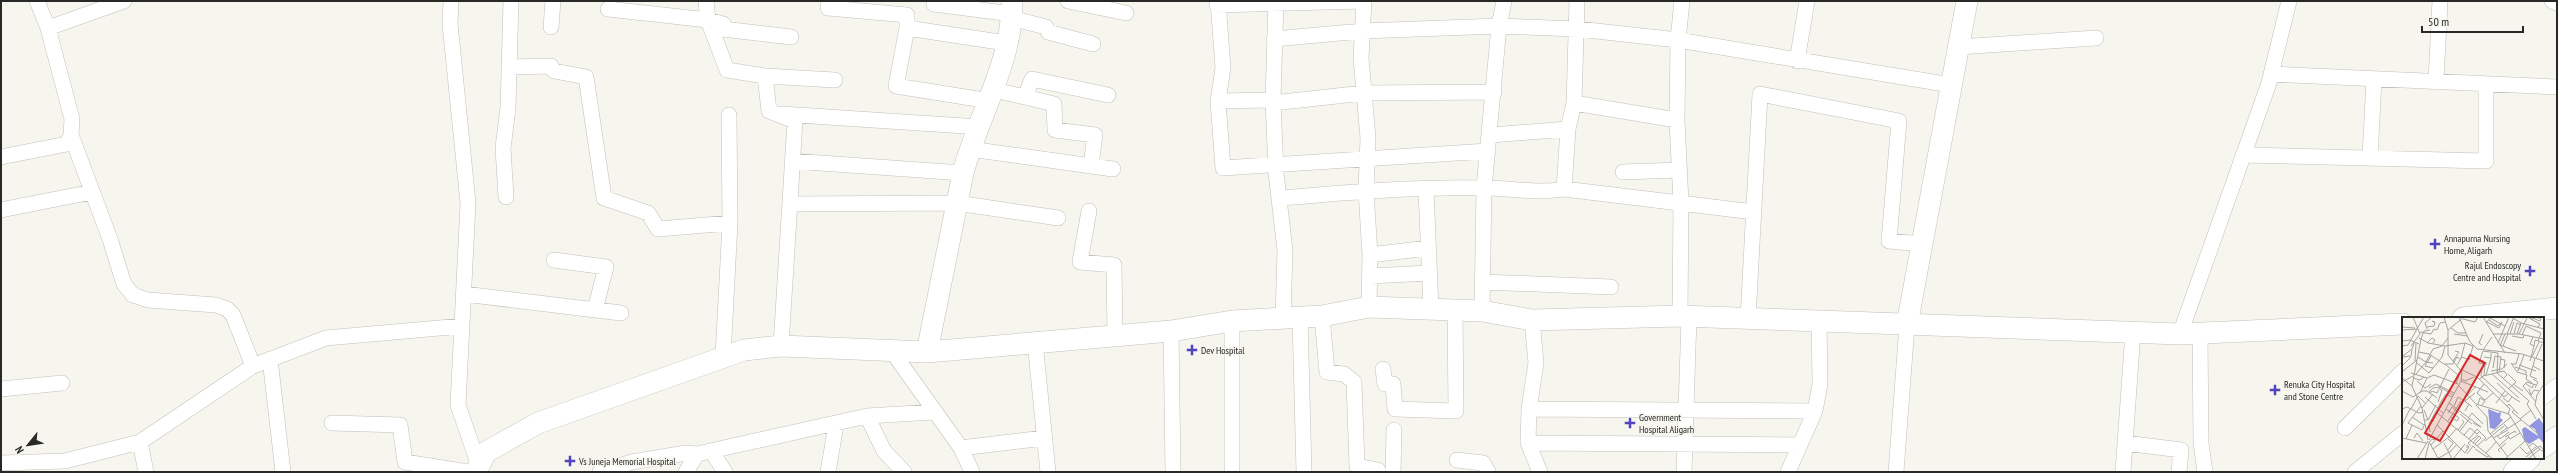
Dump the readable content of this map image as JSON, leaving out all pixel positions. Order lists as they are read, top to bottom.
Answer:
{
  "places": {
    "health": [
      "Annapurna Nursing Home, Aligarh",
      "Rajul Endoscopy Centre and Hospital",
      "Dev Hospital",
      "Renuka City Hospital and Stone Centre",
      "Government Hospital Aligarh",
      "Vs Juneja Memorial Hospital"
    ]
  },
  "scale_bar": "50 m",
  "north": "bottom left"
}
